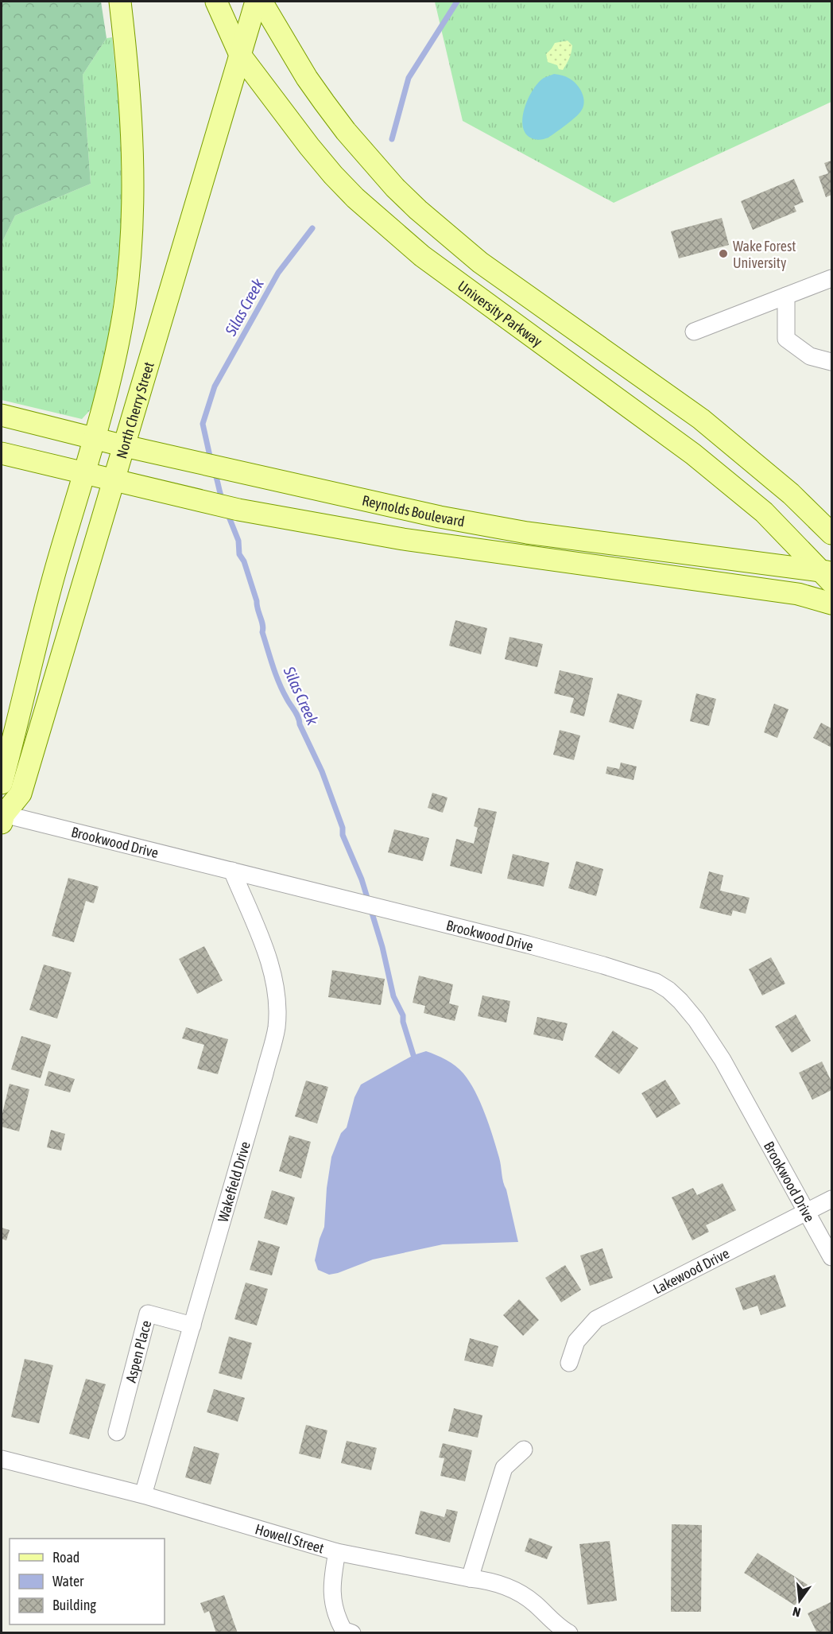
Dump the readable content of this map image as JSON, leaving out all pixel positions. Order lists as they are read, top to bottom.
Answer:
{
  "streets": {
    "main road": ["University Parkway", "North Cherry Street", "Reynolds Boulevard"],
    "street": [
      "Brookwood Drive",
      "Wakefield Drive",
      "Lakewood Drive",
      "Aspen Place",
      "Howell Street"
    ]
  },
  "crossings": [
    ["University Parkway", "North Cherry Street"],
    ["University Parkway", "Reynolds Boulevard"],
    ["North Cherry Street", "Reynolds Boulevard"],
    ["North Cherry Street", "Brookwood Drive"],
    ["Brookwood Drive", "Wakefield Drive"],
    ["Brookwood Drive", "Lakewood Drive"],
    ["Wakefield Drive", "Aspen Place"],
    ["Wakefield Drive", "Howell Street"]
  ],
  "water": ["Silas Creek"],
  "places": ["Wake Forest University"],
  "legend": ["Road", "Water", "Building"],
  "north": "bottom"
}
